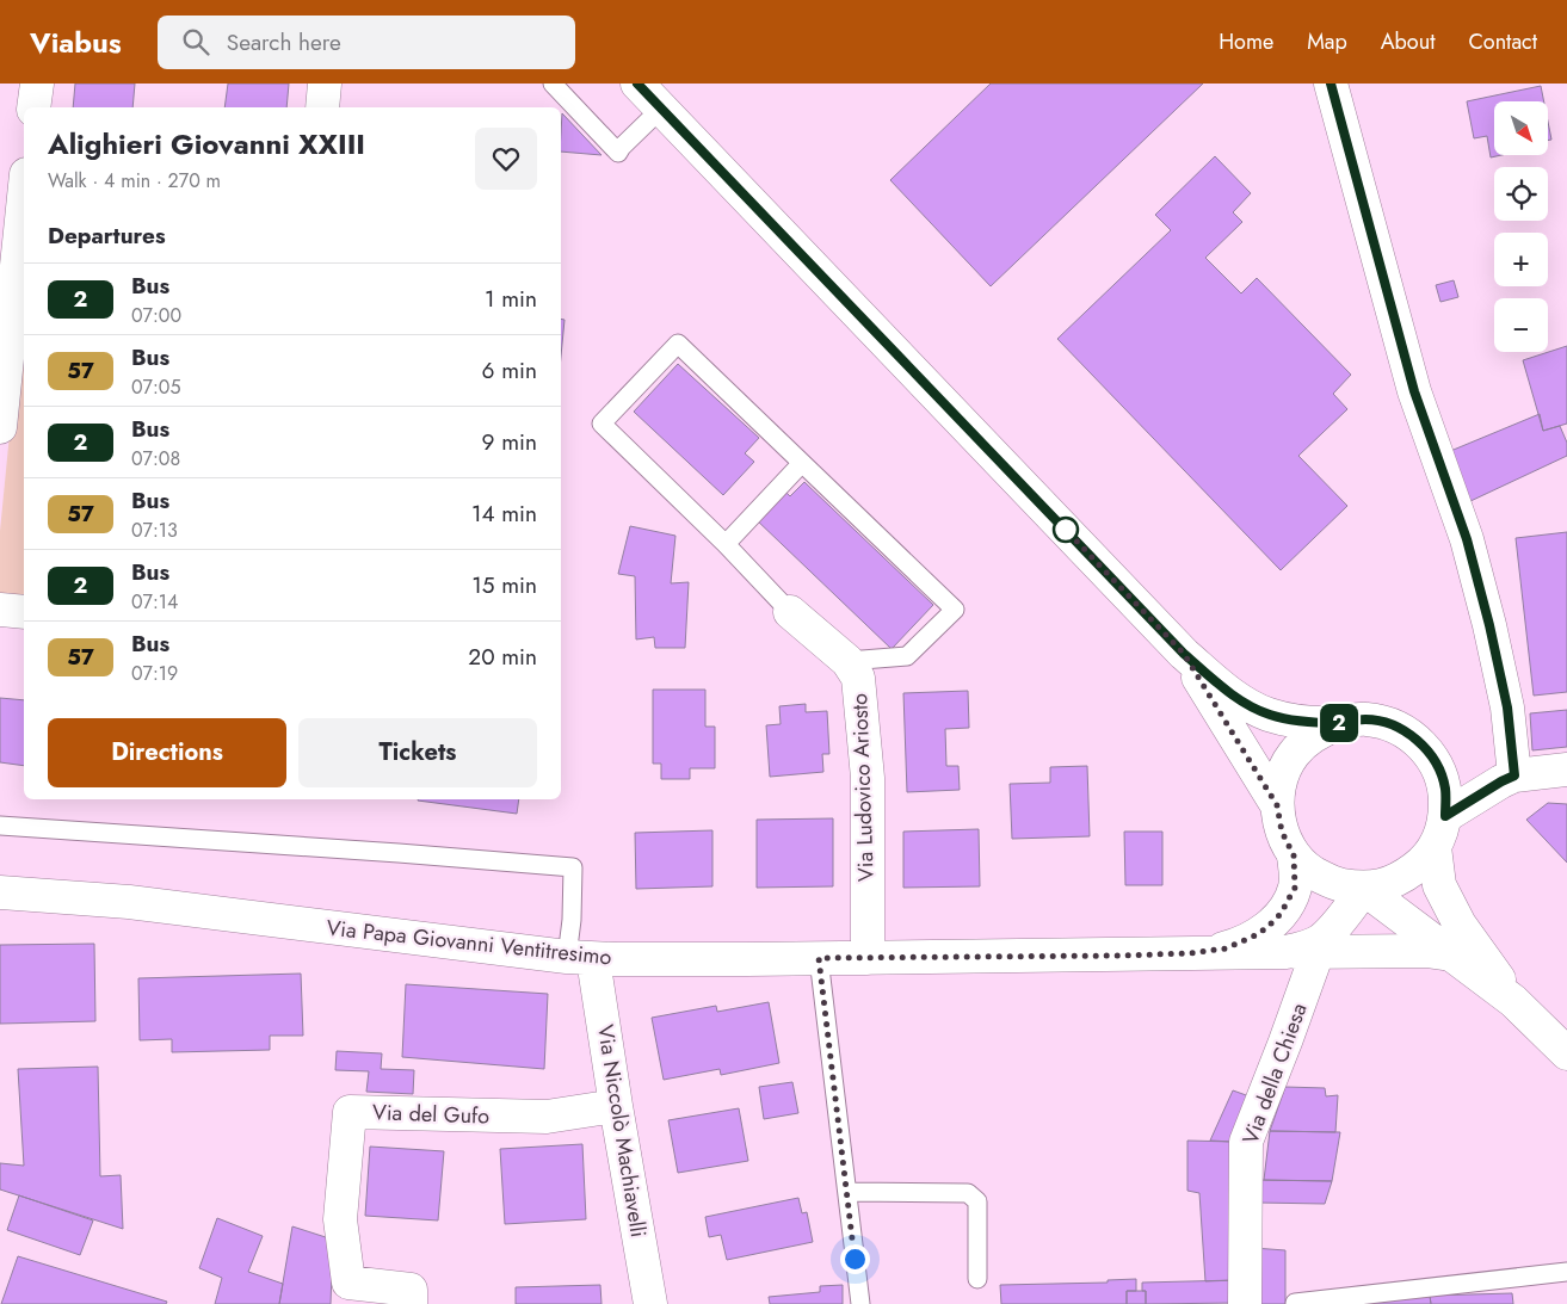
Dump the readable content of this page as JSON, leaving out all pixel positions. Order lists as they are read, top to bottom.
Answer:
{
  "streets": {
    "street": [
      "Via Ludovico Ariosto",
      "Via Papa Giovanni Ventitresimo",
      "Via della Chiesa",
      "Via del Gufo",
      "Via Niccolò Machiavelli"
    ]
  },
  "crossings": [
    ["Via Ludovico Ariosto", "Via Papa Giovanni Ventitresimo"],
    ["Via Papa Giovanni Ventitresimo", "Via della Chiesa"],
    ["Via Papa Giovanni Ventitresimo", "Via Niccolò Machiavelli"],
    ["Via del Gufo", "Via Niccolò Machiavelli"]
  ],
  "lines": ["bus line 2"],
  "north": "bottom right",
  "page": {
    "header": "Viabus",
    "search": "Search here",
    "nav": [
      "Home",
      "Map",
      "About",
      "Contact"
    ],
    "on_map": "2",
    "map_buttons": ["+", "−"],
    "heading": [
      ["Alighieri Giovanni XXIII", "Walk · 4 min · 270 m"],
      "Departures"
    ],
    "list": [
      {
        "mark": "2",
        "name": "Bus",
        "note": "07:00",
        "value": "1 min"
      },
      {
        "mark": "57",
        "name": "Bus",
        "note": "07:05",
        "value": "6 min"
      },
      {
        "mark": "2",
        "name": "Bus",
        "note": "07:08",
        "value": "9 min"
      },
      {
        "mark": "57",
        "name": "Bus",
        "note": "07:13",
        "value": "14 min"
      },
      {
        "mark": "2",
        "name": "Bus",
        "note": "07:14",
        "value": "15 min"
      },
      {
        "mark": "57",
        "name": "Bus",
        "note": "07:19",
        "value": "20 min"
      }
    ],
    "buttons": ["Directions", "Tickets"]
  }
}
